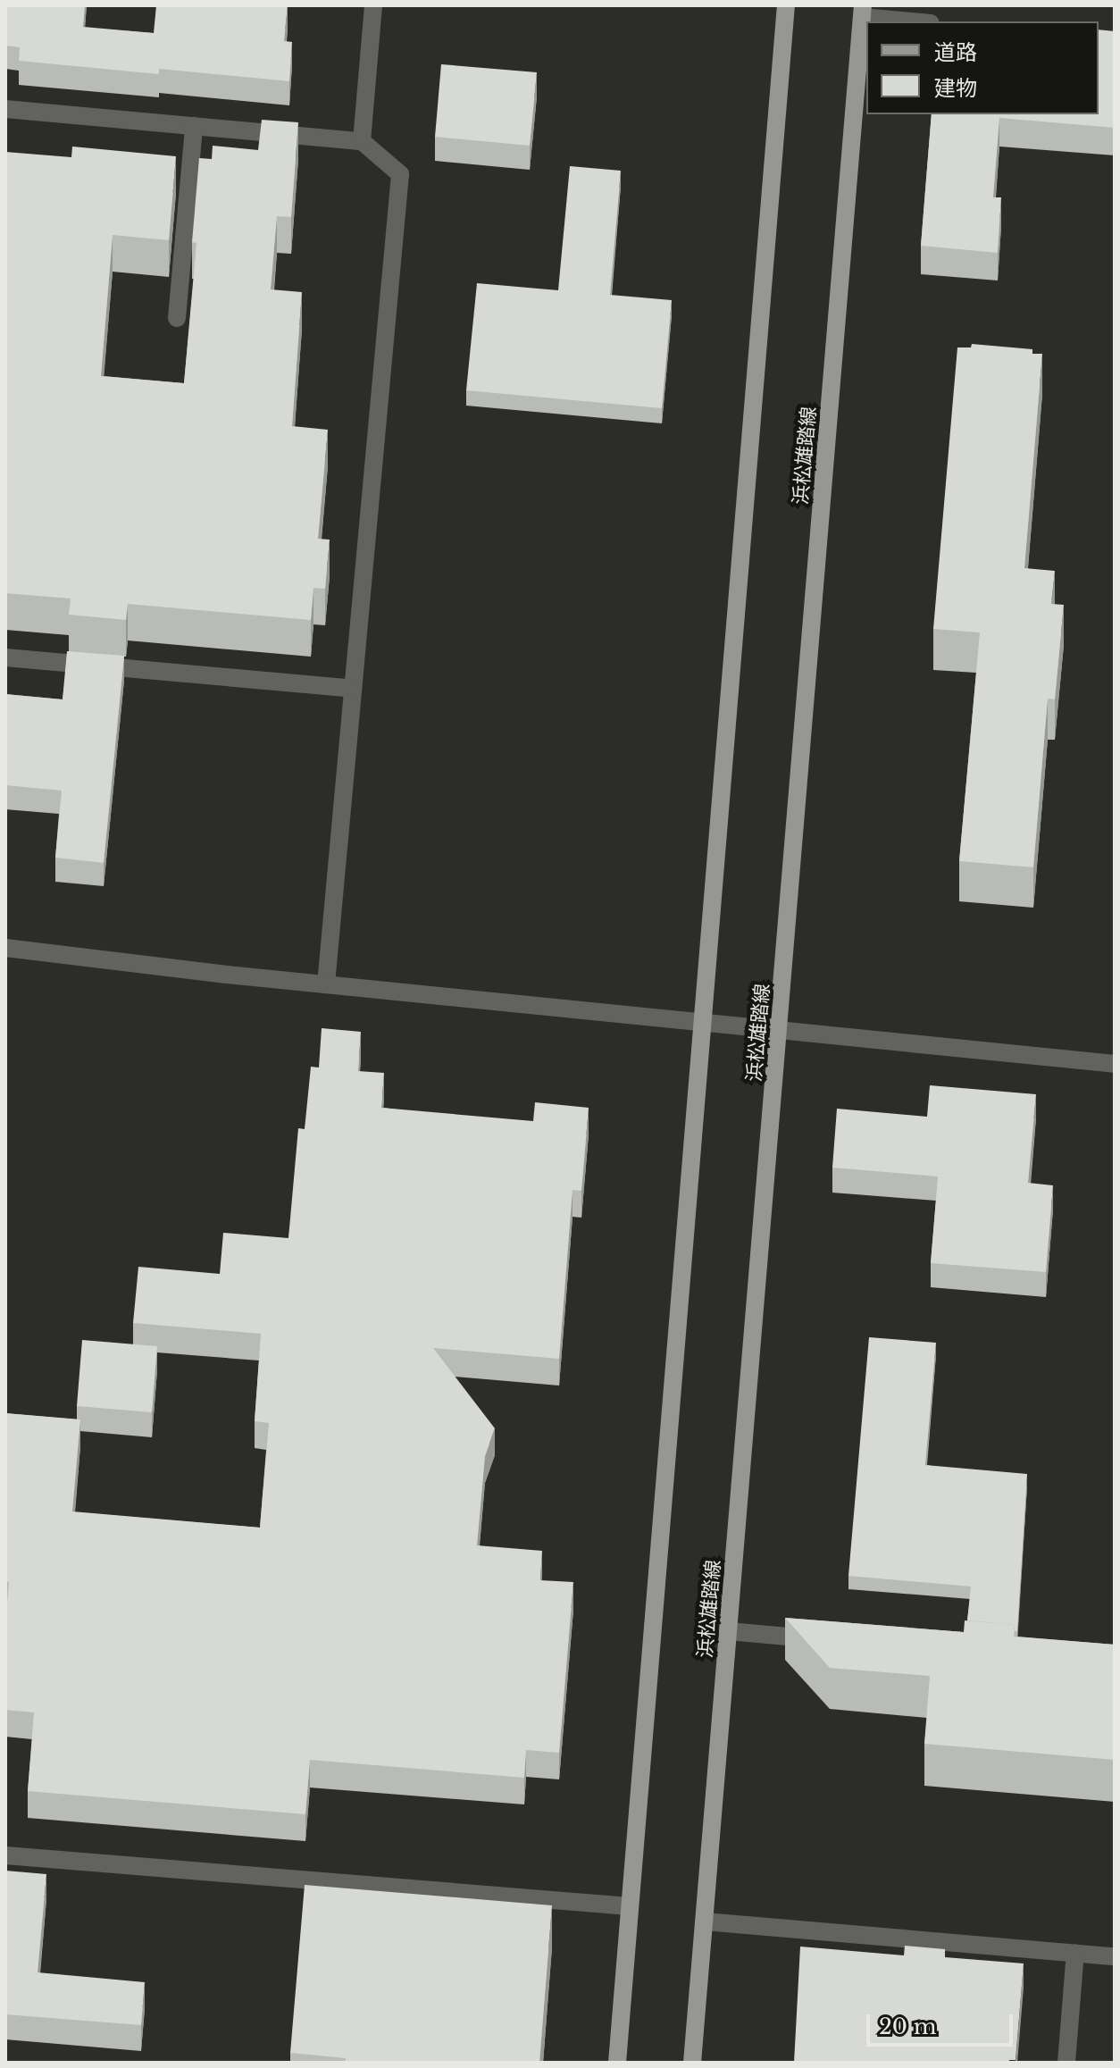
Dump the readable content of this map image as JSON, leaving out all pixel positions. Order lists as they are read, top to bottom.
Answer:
{
  "streets": {
    "main road": ["浜松雄踏線"]
  },
  "legend": ["道路", "建物"],
  "scale_bar": "20 m"
}
